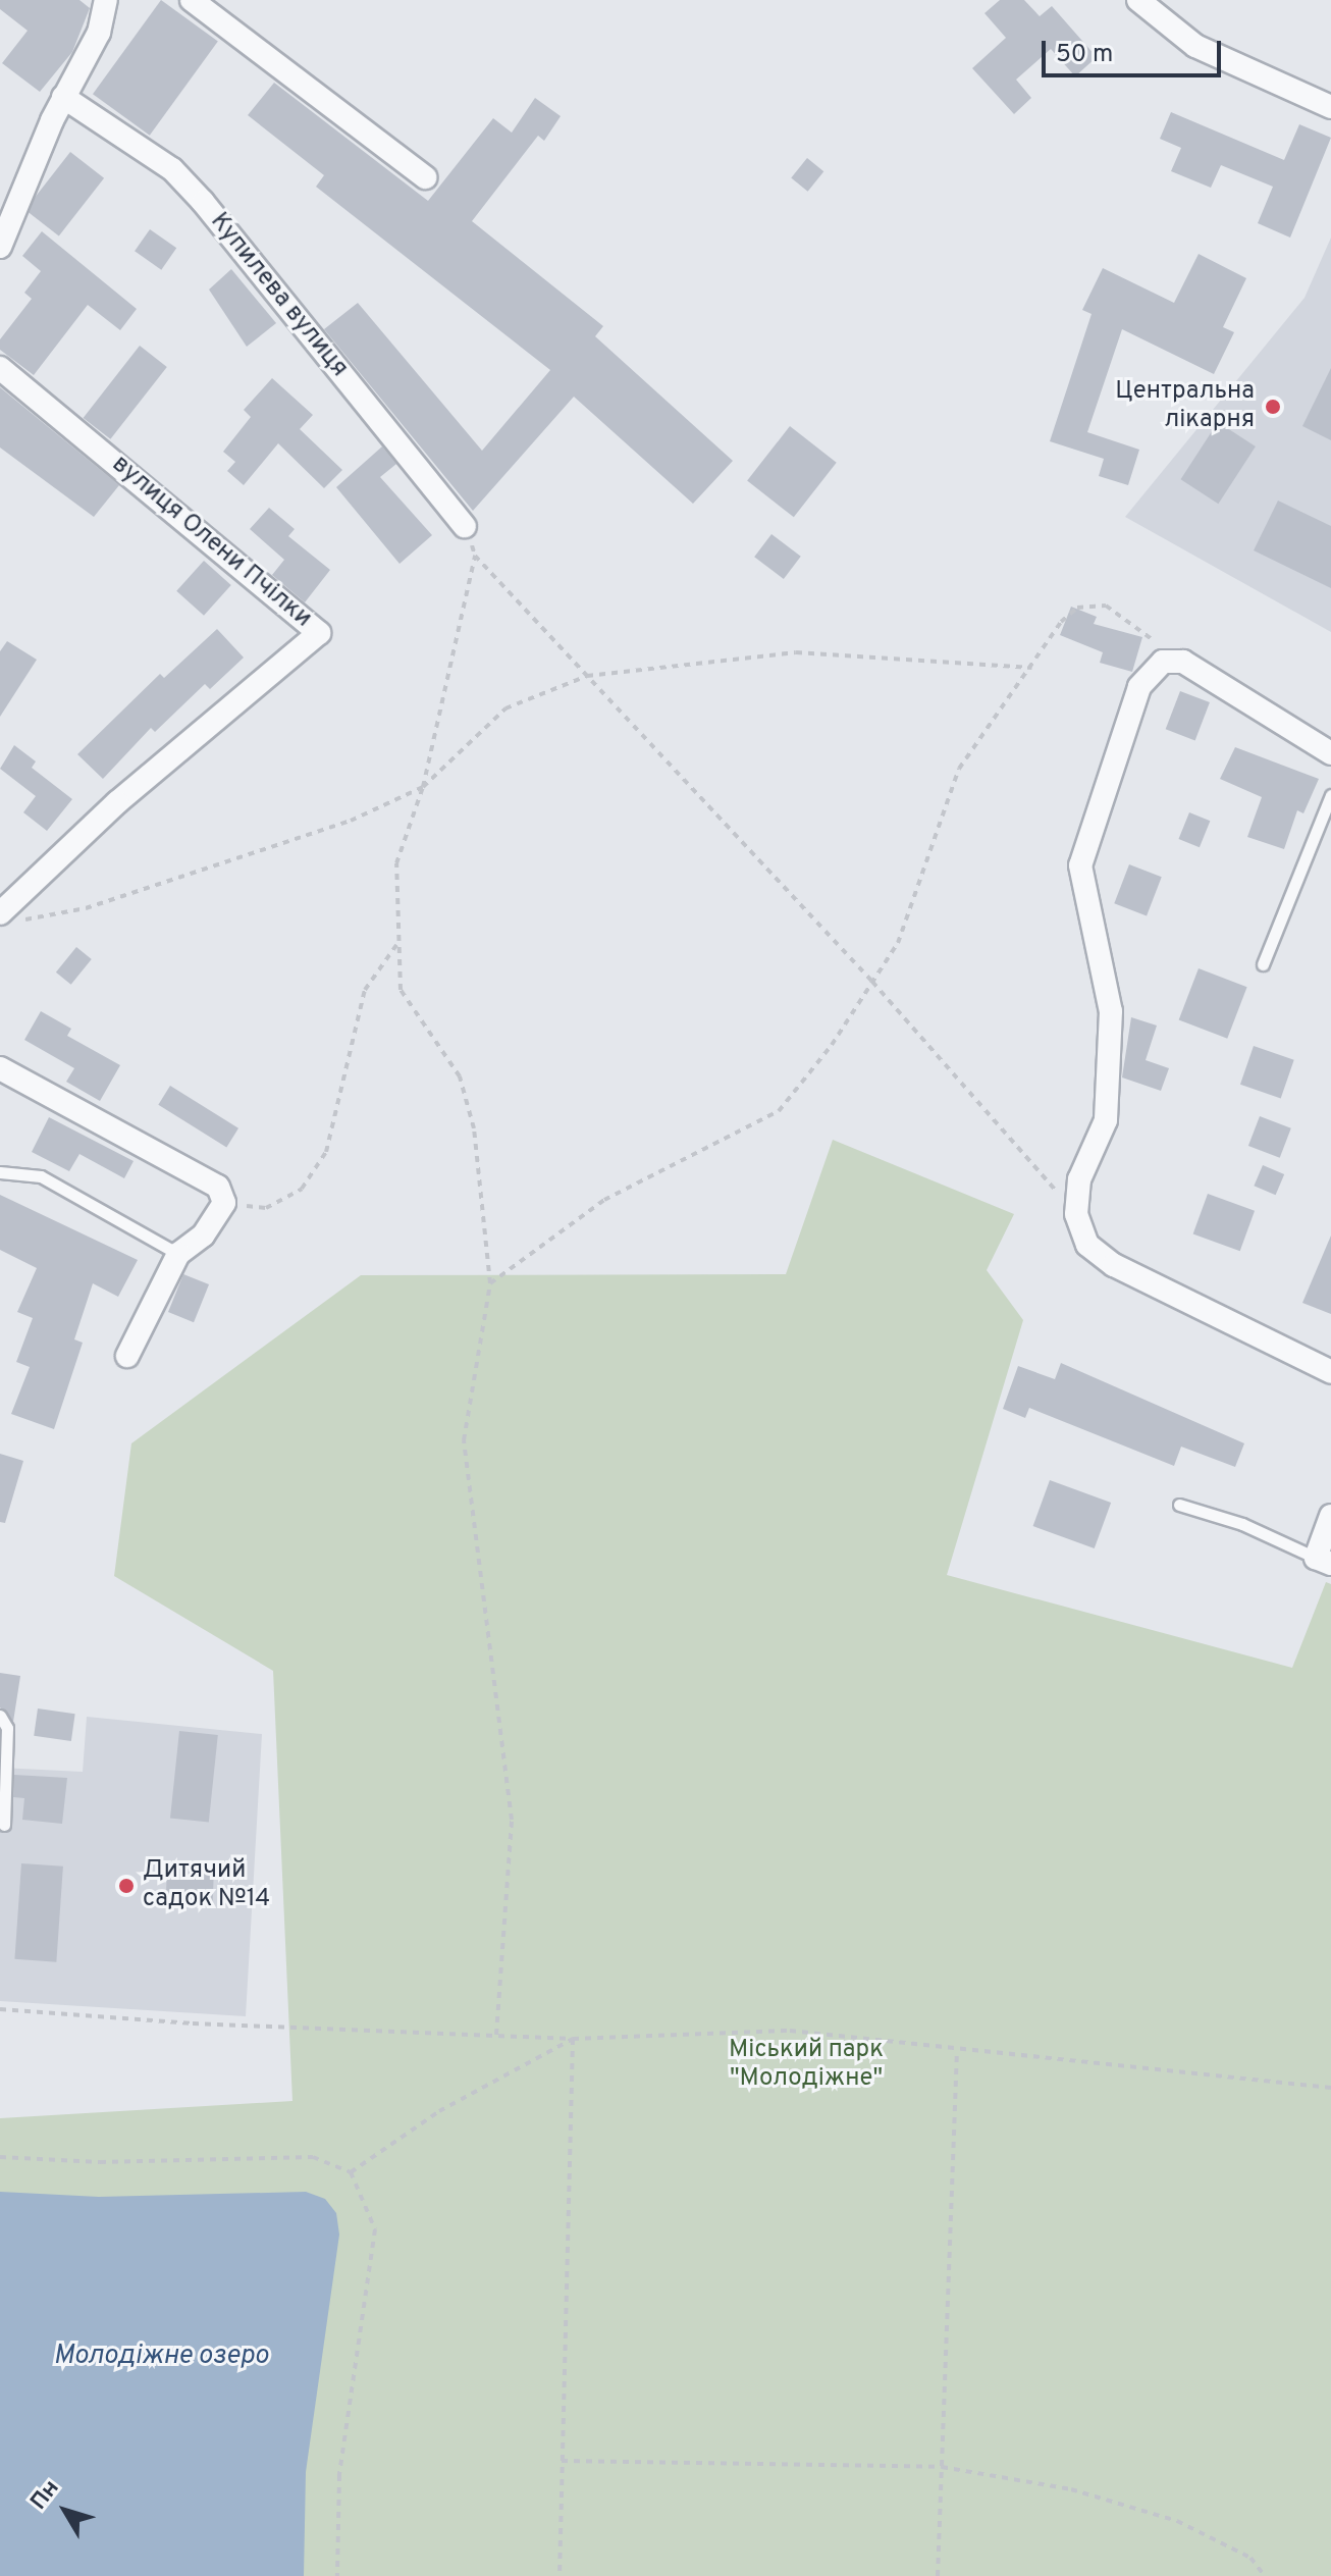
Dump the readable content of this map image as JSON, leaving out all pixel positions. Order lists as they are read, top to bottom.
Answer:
{
  "streets": {
    "street": ["Купилева вулиця", "вулиця Олени Пчілки"]
  },
  "water": ["Молодіжне озеро"],
  "parks": ["Міський парк \"Молодіжне\""],
  "places": ["Центральна лікарня", "Дитячий садок №14"],
  "scale_bar": "50 m",
  "north": "top left"
}
